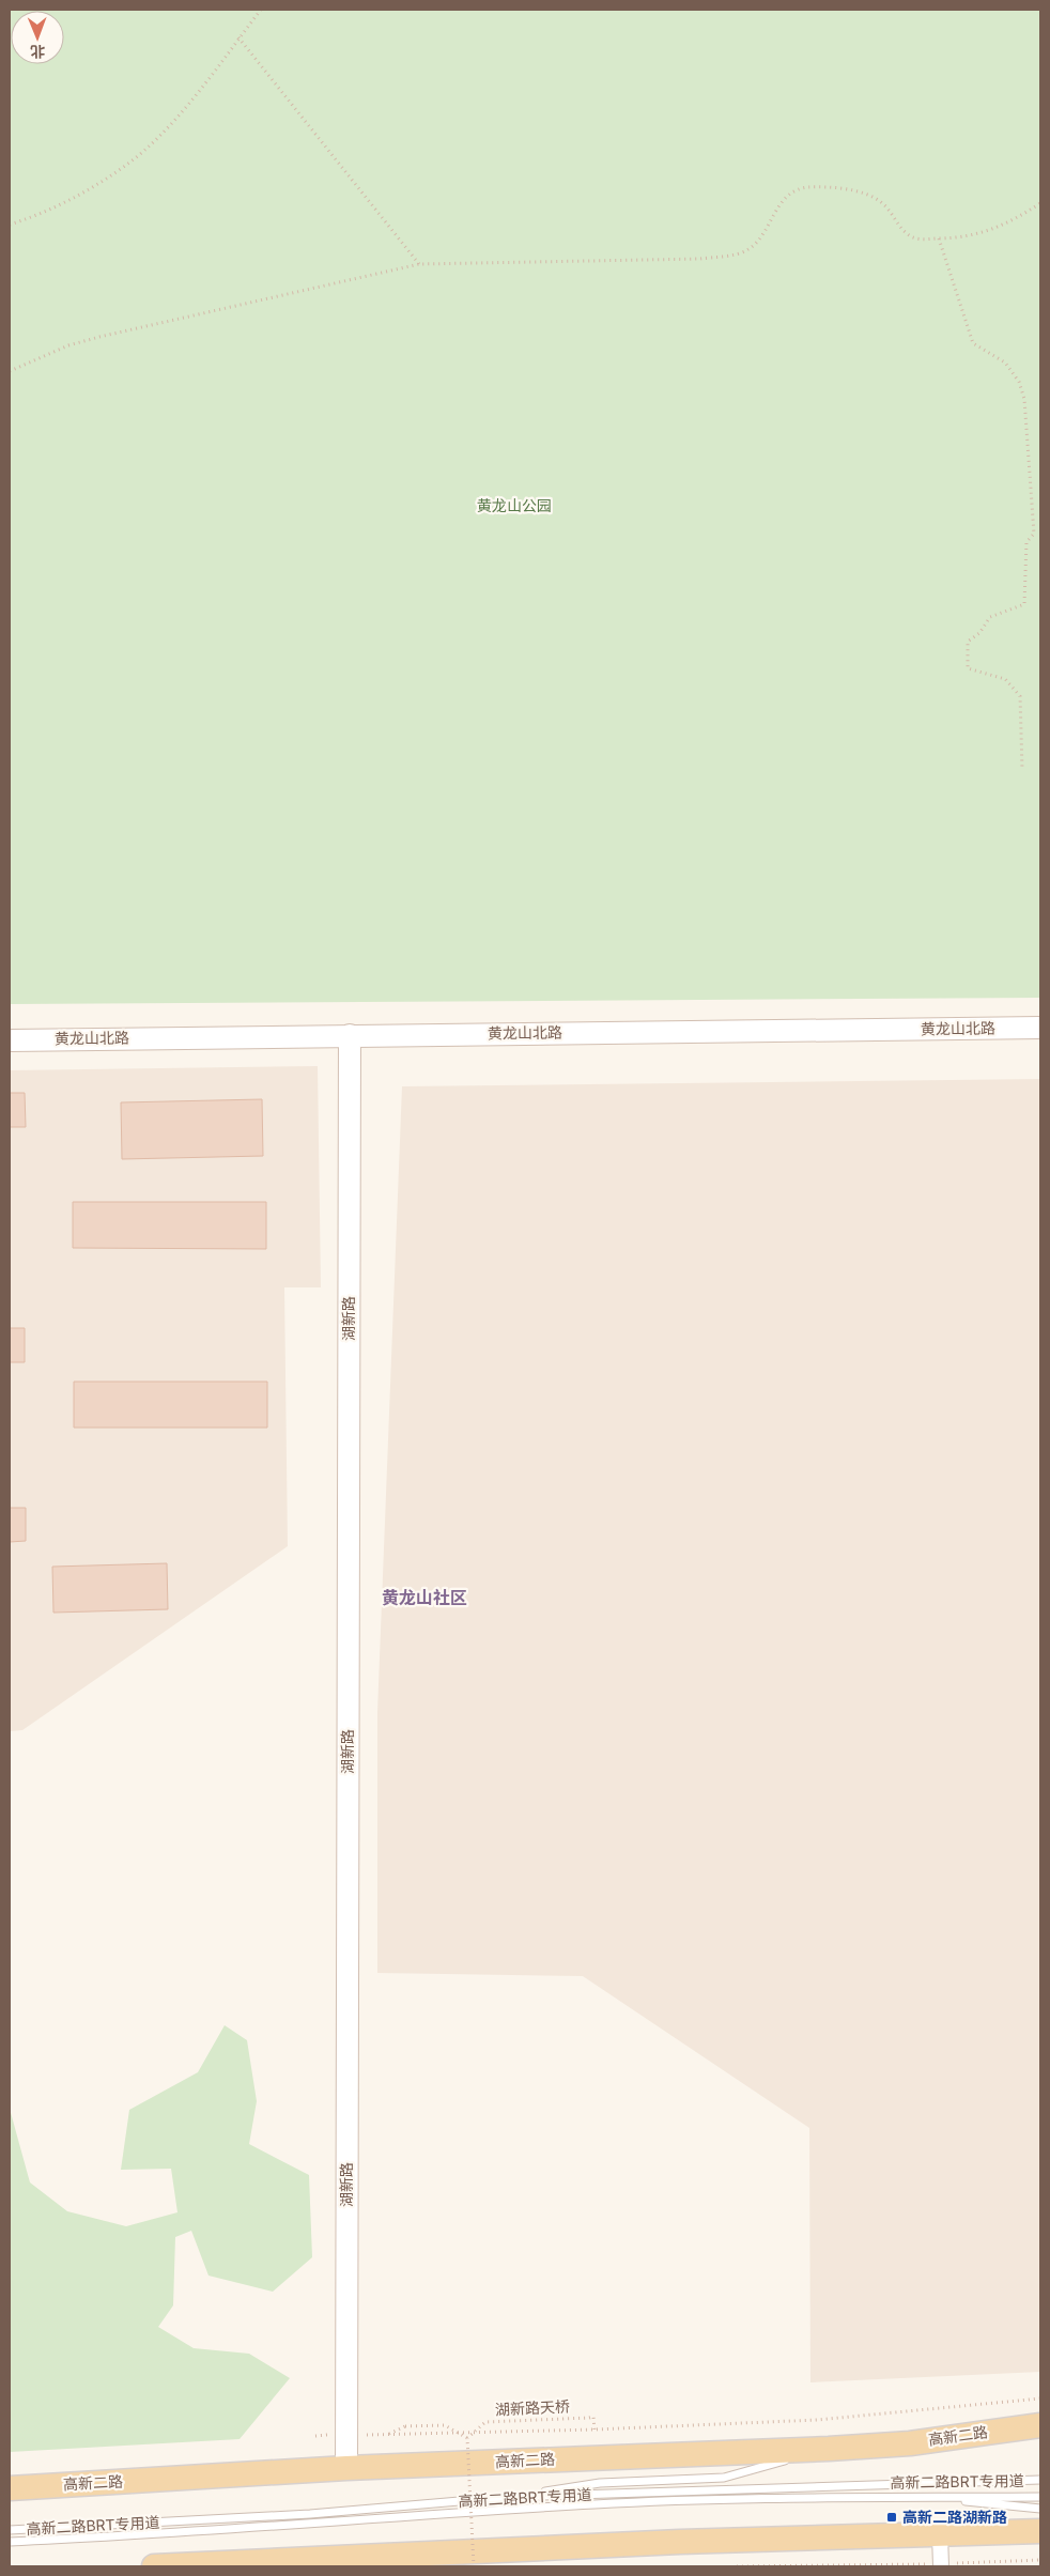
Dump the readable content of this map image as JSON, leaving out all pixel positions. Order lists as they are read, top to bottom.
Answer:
{
  "streets": {
    "main road": ["高新二路"],
    "street": ["黄龙山北路", "湖新路"],
    "lane": ["高新二路BRT专用道"],
    "path": ["湖新路天桥"]
  },
  "crossings": [
    ["黄龙山北路", "湖新路"],
    ["湖新路", "高新二路"]
  ],
  "districts": ["黄龙山社区"],
  "parks": ["黄龙山公园"],
  "places": {
    "transit": ["高新二路湖新路"]
  },
  "north": "bottom"
}
